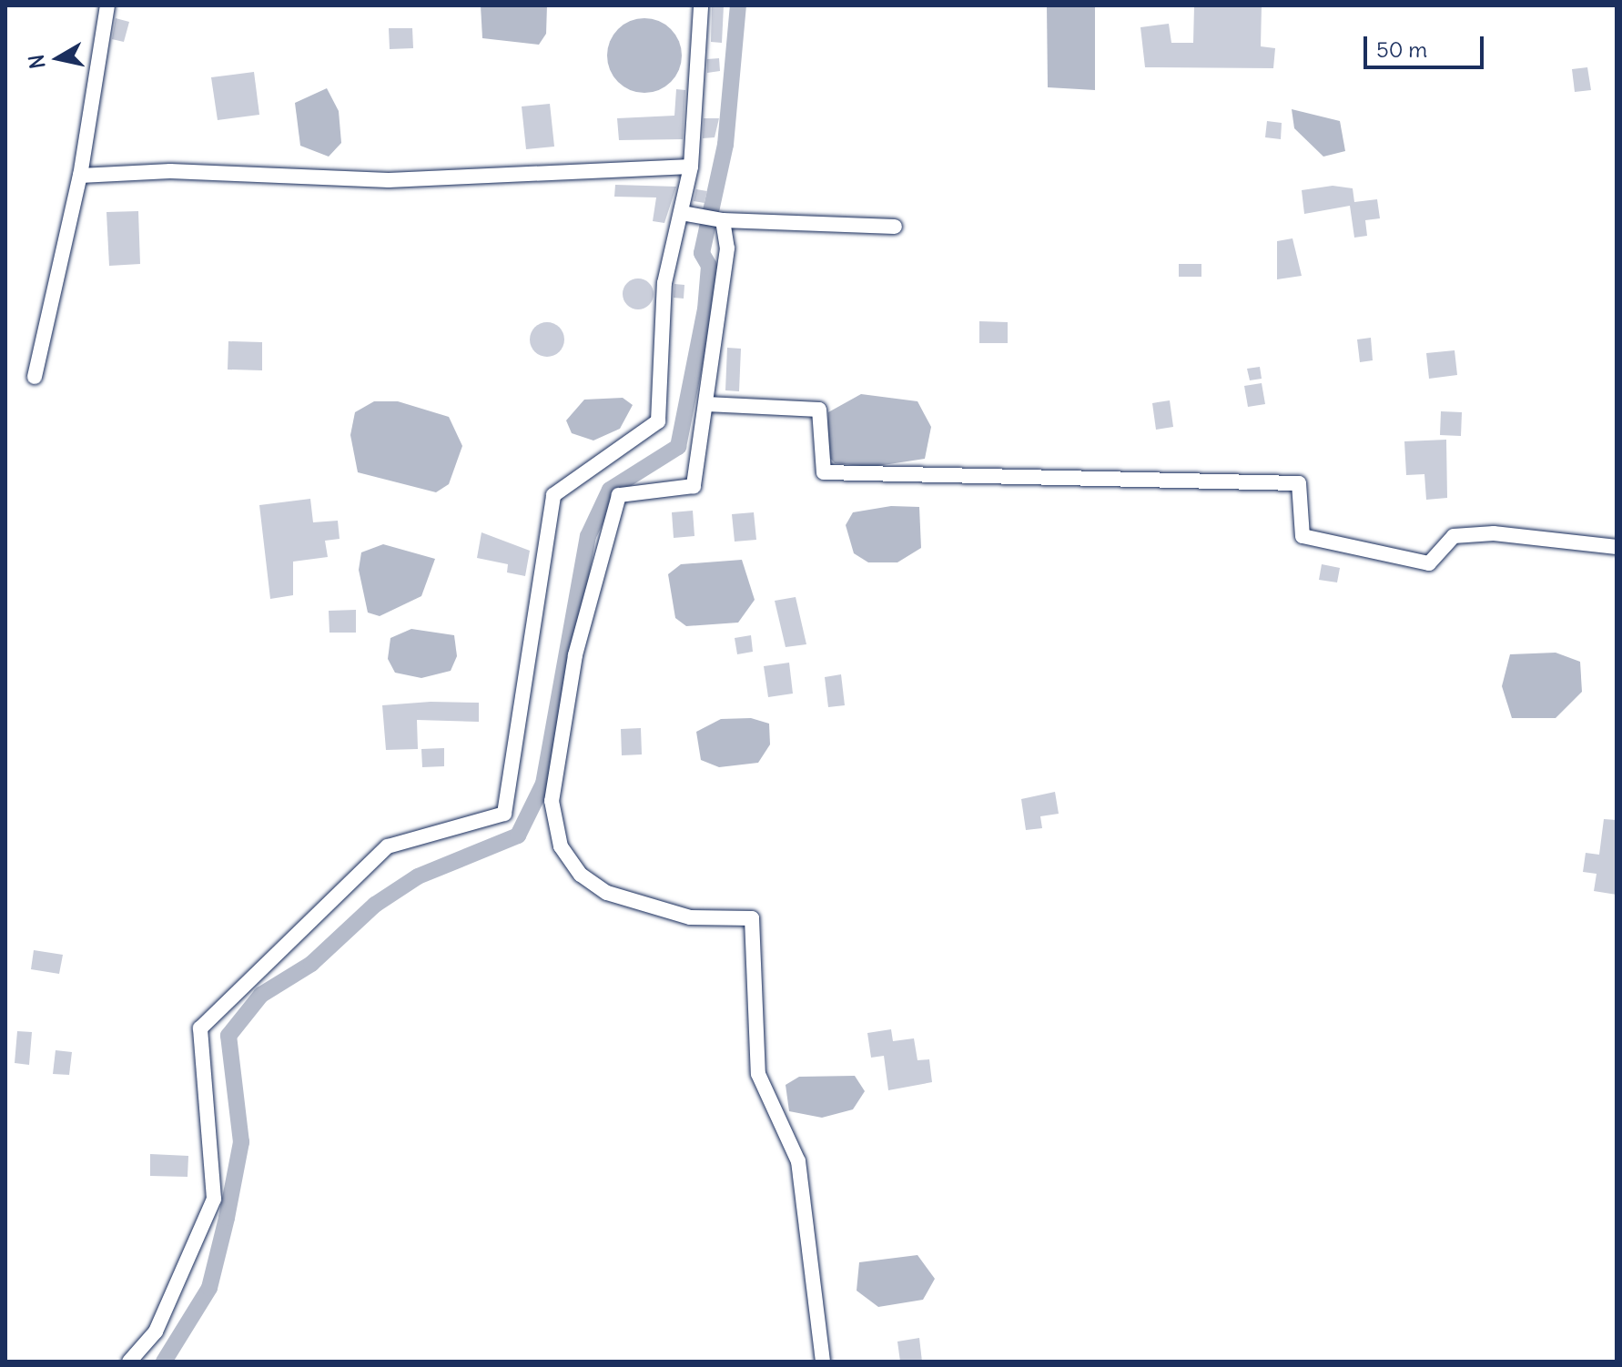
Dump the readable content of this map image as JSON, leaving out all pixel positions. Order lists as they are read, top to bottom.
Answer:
{
  "scale_bar": "50 m",
  "north": "left"
}
